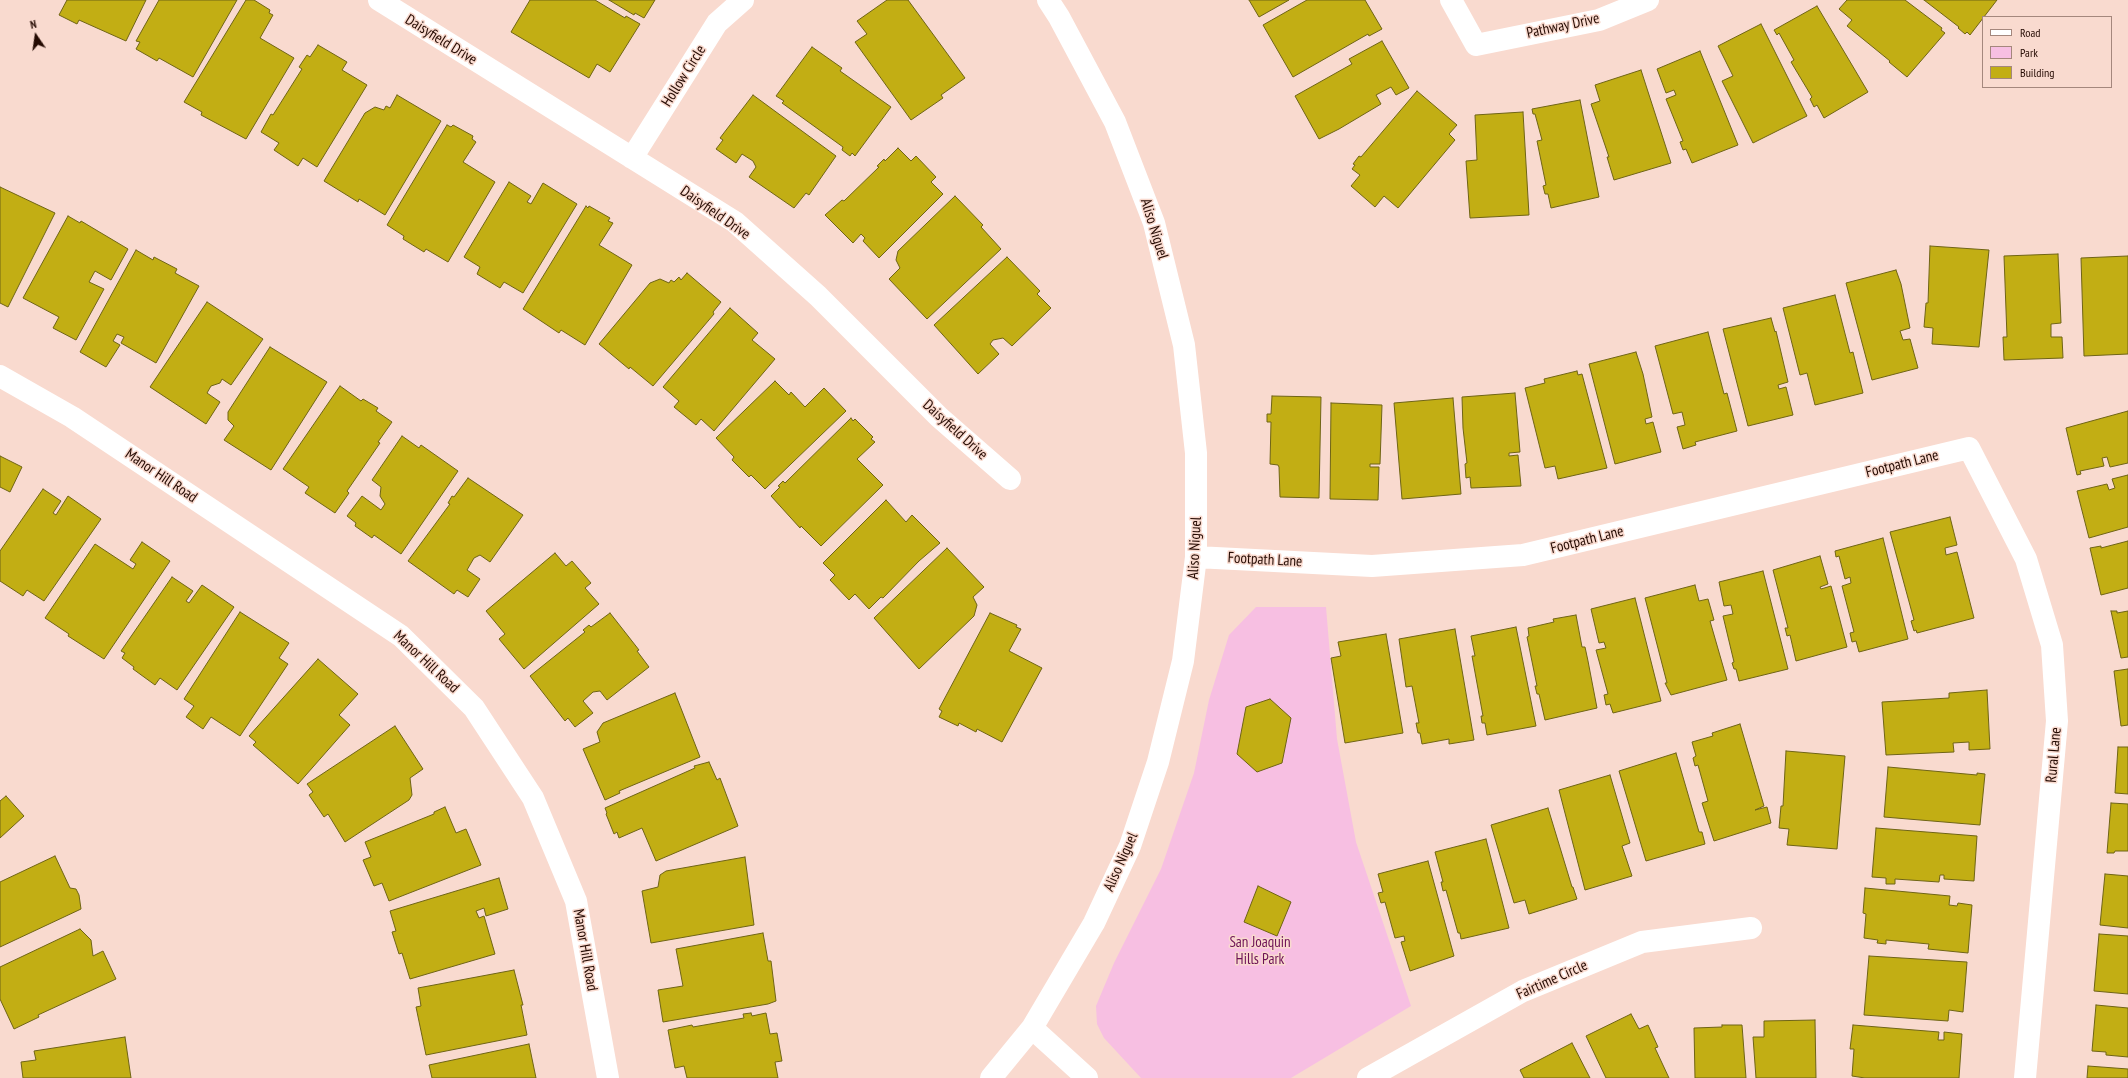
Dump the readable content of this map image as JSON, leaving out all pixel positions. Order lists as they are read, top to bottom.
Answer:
{
  "streets": {
    "street": [
      "Pathway Drive",
      "Daisyfield Drive",
      "Hollow Circle",
      "Aliso Niguel",
      "Footpath Lane",
      "Manor Hill Road",
      "Rural Lane",
      "Fairtime Circle"
    ]
  },
  "crossings": [
    ["Daisyfield Drive", "Hollow Circle"],
    ["Aliso Niguel", "Footpath Lane"],
    ["Footpath Lane", "Rural Lane"]
  ],
  "parks": ["San Joaquin Hills Park"],
  "legend": ["Road", "Park", "Building"],
  "north": "top"
}
